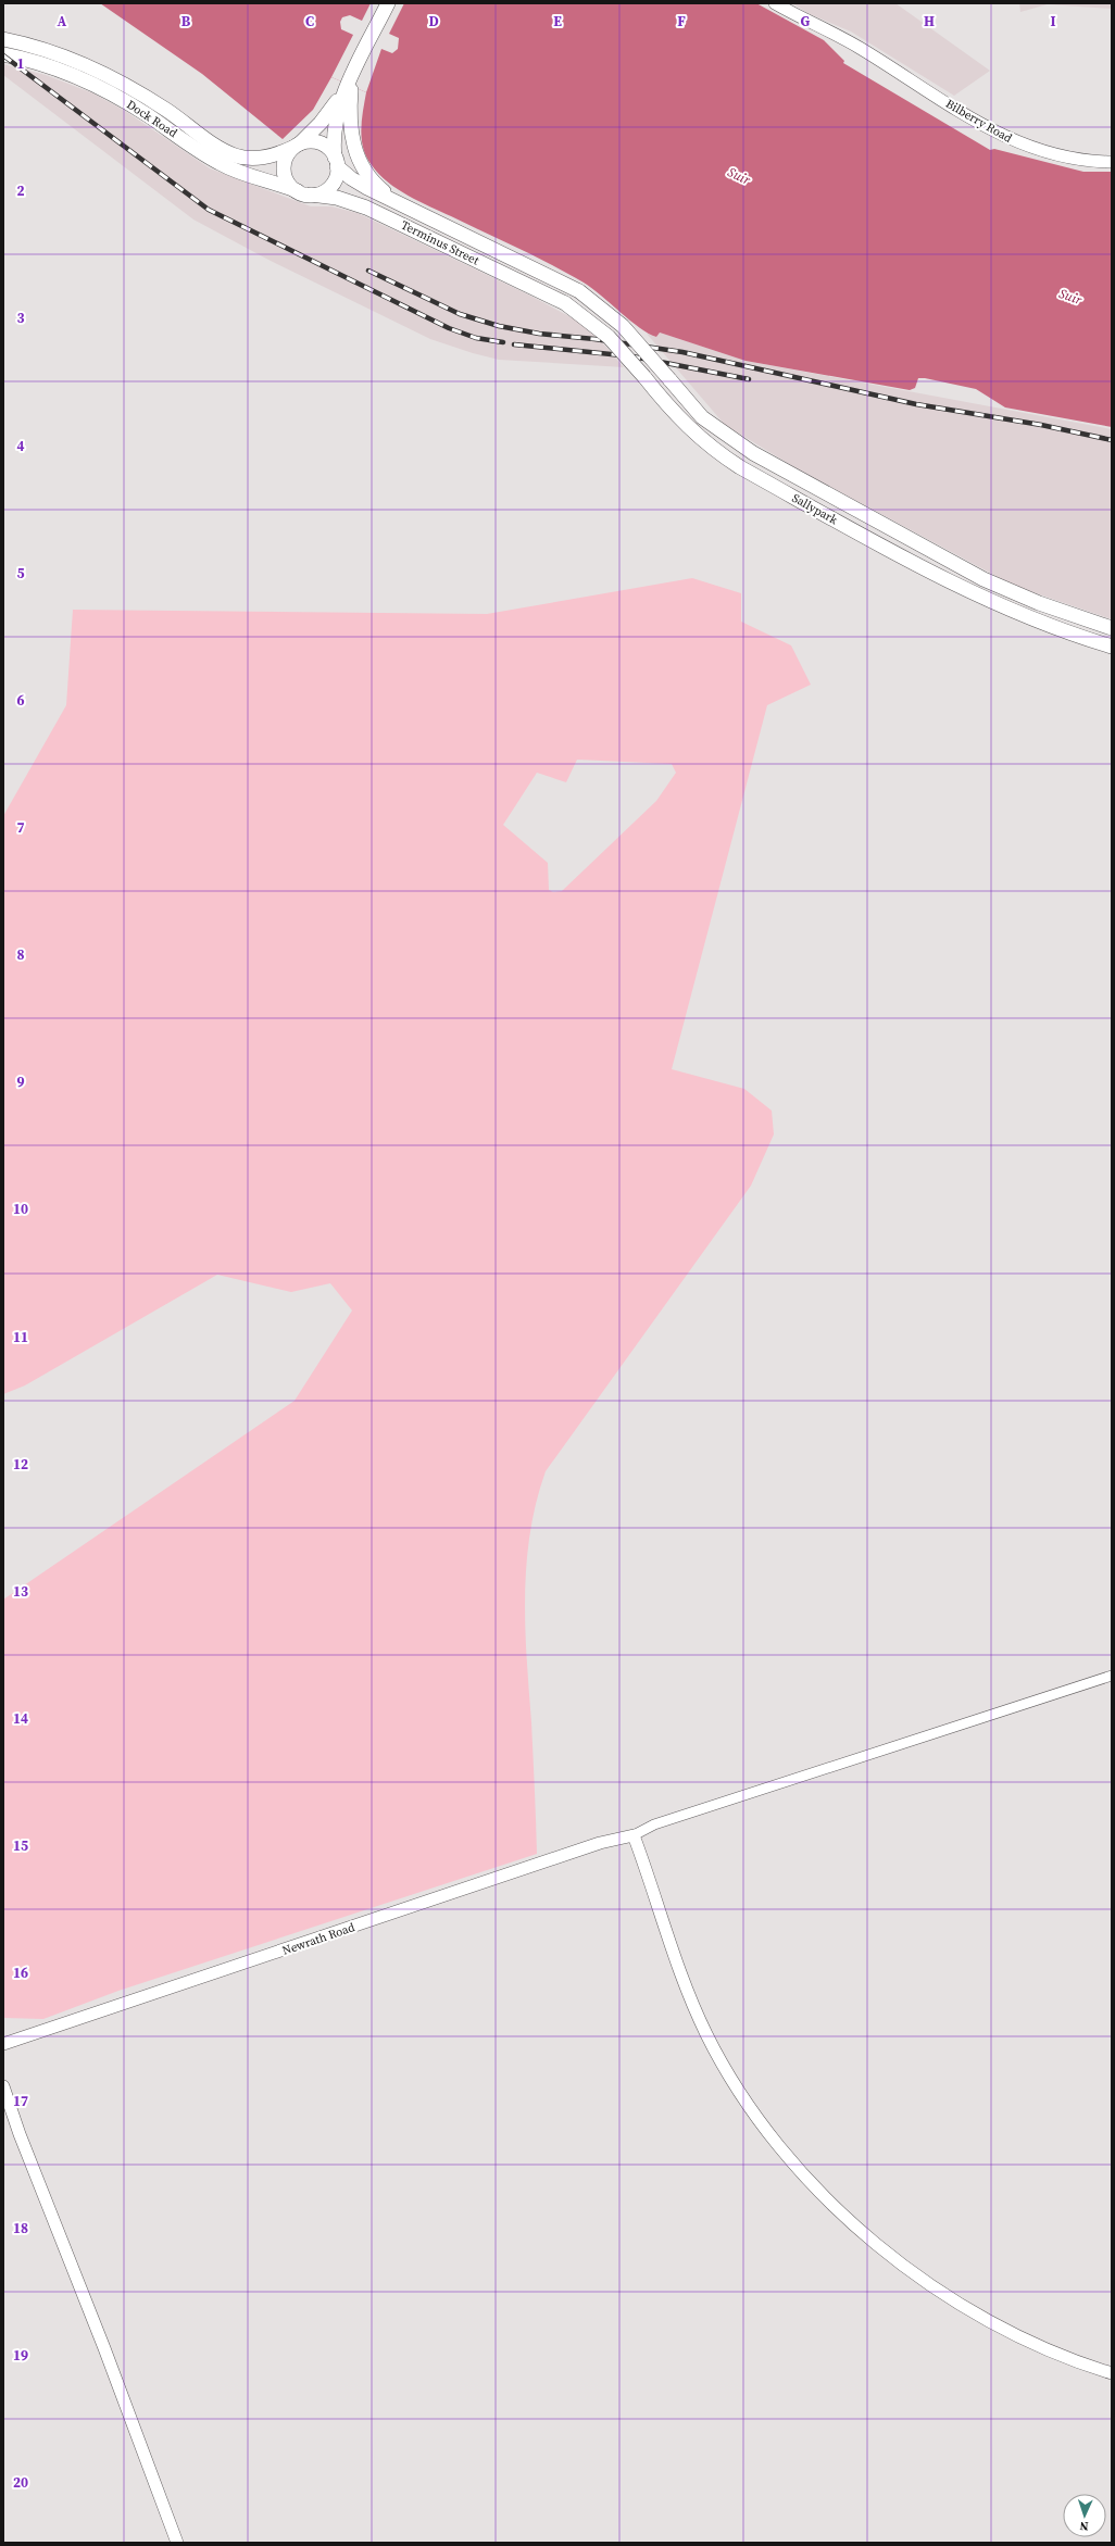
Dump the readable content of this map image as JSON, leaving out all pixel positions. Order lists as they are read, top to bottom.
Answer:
{
  "streets": {
    "main road": ["Dock Road", "Terminus Street", "Sallypark"],
    "street": ["Bilberry Road", "Newrath Road"]
  },
  "crossings": [
    ["Dock Road", "Terminus Street"],
    ["Terminus Street", "Sallypark"]
  ],
  "water": ["Suir"],
  "north": "bottom",
  "grid": {
    "columns": [
      "A",
      "B",
      "C",
      "D",
      "E",
      "F",
      "G",
      "H",
      "I"
    ],
    "rows": [
      "1",
      "2",
      "3",
      "4",
      "5",
      "6",
      "7",
      "8",
      "9",
      "10",
      "11",
      "12",
      "13",
      "14",
      "15",
      "16",
      "17",
      "18",
      "19",
      "20"
    ]
  }
}
